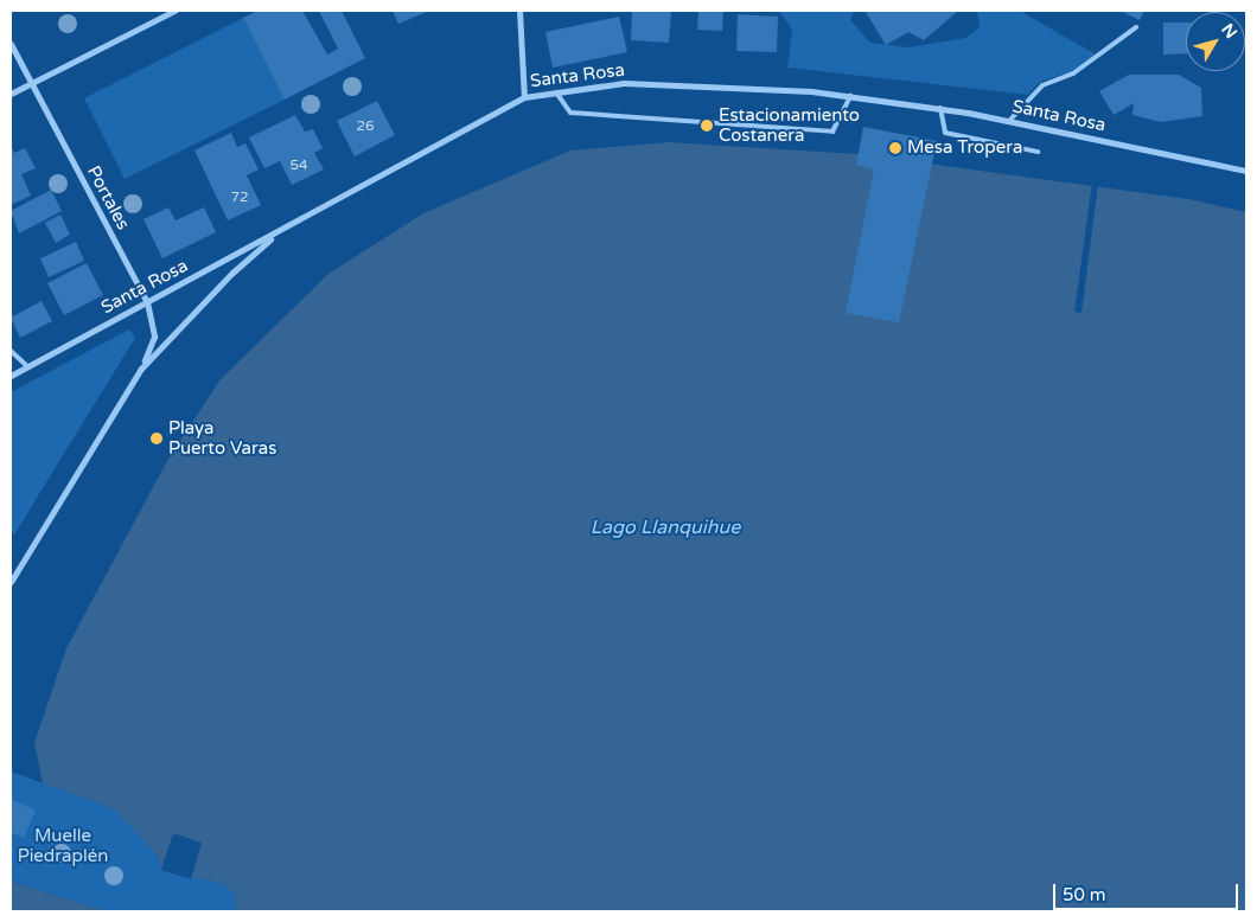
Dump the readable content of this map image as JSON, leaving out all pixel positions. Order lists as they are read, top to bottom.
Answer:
{
  "streets": {
    "street": ["Santa Rosa", "Portales"]
  },
  "crossings": [
    ["Santa Rosa", "Portales"]
  ],
  "water": ["Lago Llanquihue"],
  "parks": ["Muelle Piedraplén"],
  "places": ["Estacionamiento Costanera", "Mesa Tropera", "Playa Puerto Varas"],
  "house_numbers": ["26", "54", "72"],
  "scale_bar": "50 m",
  "north": "top right"
}
